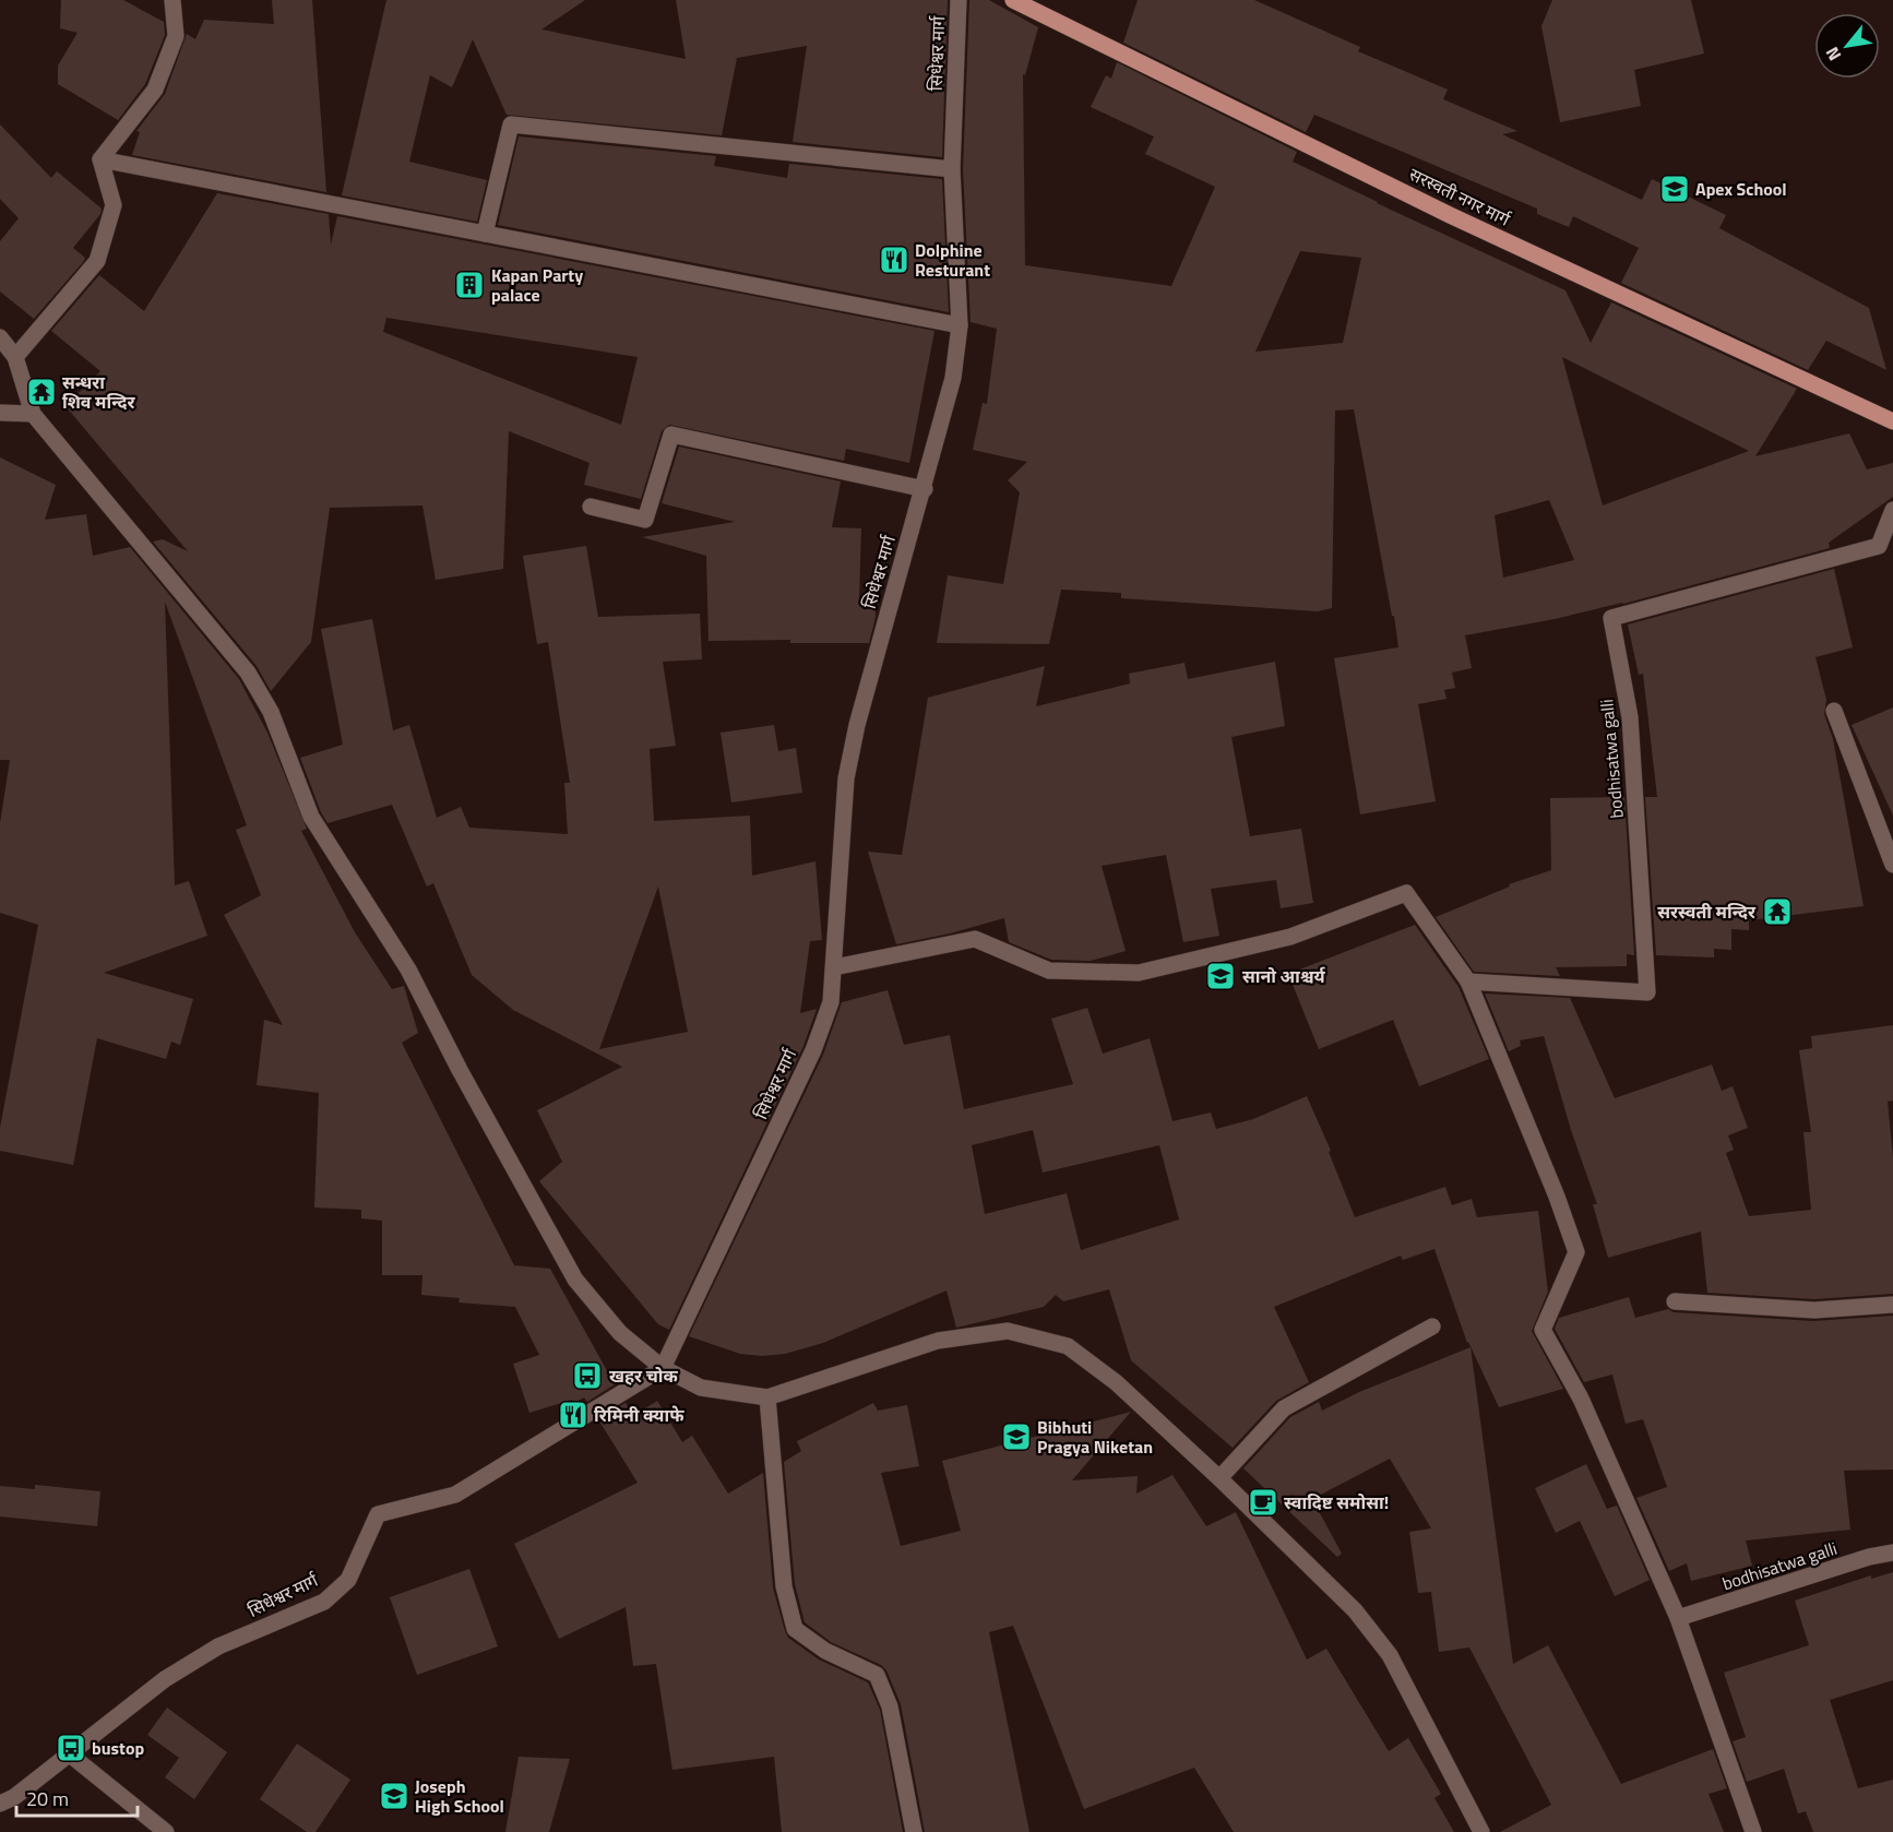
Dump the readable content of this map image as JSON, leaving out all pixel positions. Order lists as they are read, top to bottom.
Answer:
{
  "streets": {
    "main road": ["सरस्वती नगर मार्ग"],
    "street": ["सिधेश्वर मार्ग", "bodhisatwa galli"]
  },
  "places": {
    "school or university": [
      "Apex School",
      "सानो आश्चर्य",
      "Bibhuti Pragya Niketan",
      "Joseph High School"
    ],
    "restaurant": ["Dolphine Resturant", "रिमिनी क्याफे"],
    "building": ["Kapan Party palace"],
    "temple": ["सन्धरा शिव मन्दिर", "सरस्वती मन्दिर"],
    "bus stop": ["खहर चोक", "bustop"],
    "cafe": ["स्वादिष्ट समोसा!"]
  },
  "scale_bar": "20 m",
  "north": "bottom left"
}
